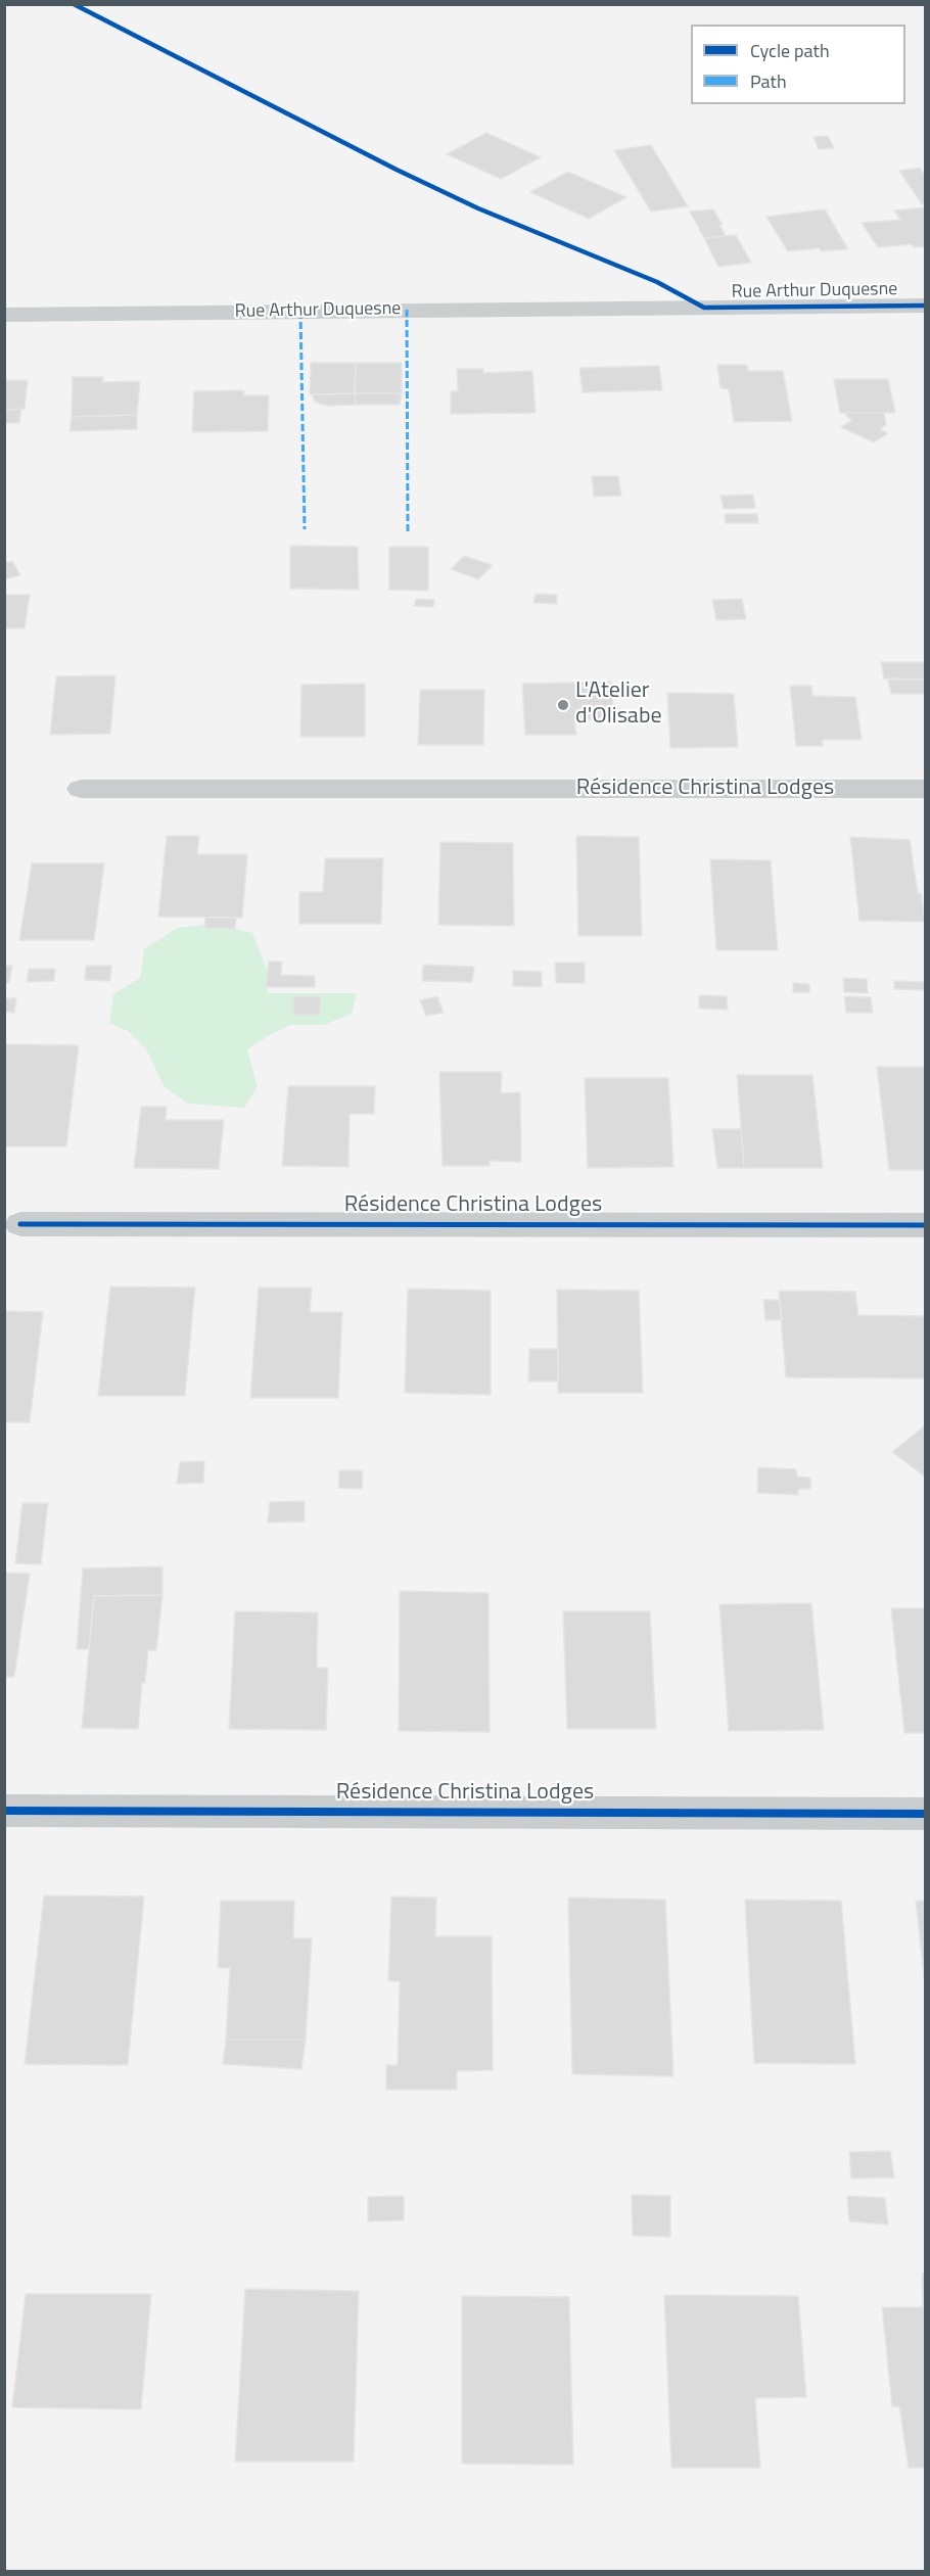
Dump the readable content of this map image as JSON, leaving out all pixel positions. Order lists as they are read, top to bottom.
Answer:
{
  "streets": {
    "main road": ["Rue Arthur Duquesne"],
    "street": ["Résidence Christina Lodges"]
  },
  "places": ["L'Atelier d'Olisabe"],
  "legend": ["Cycle path", "Path"]
}
